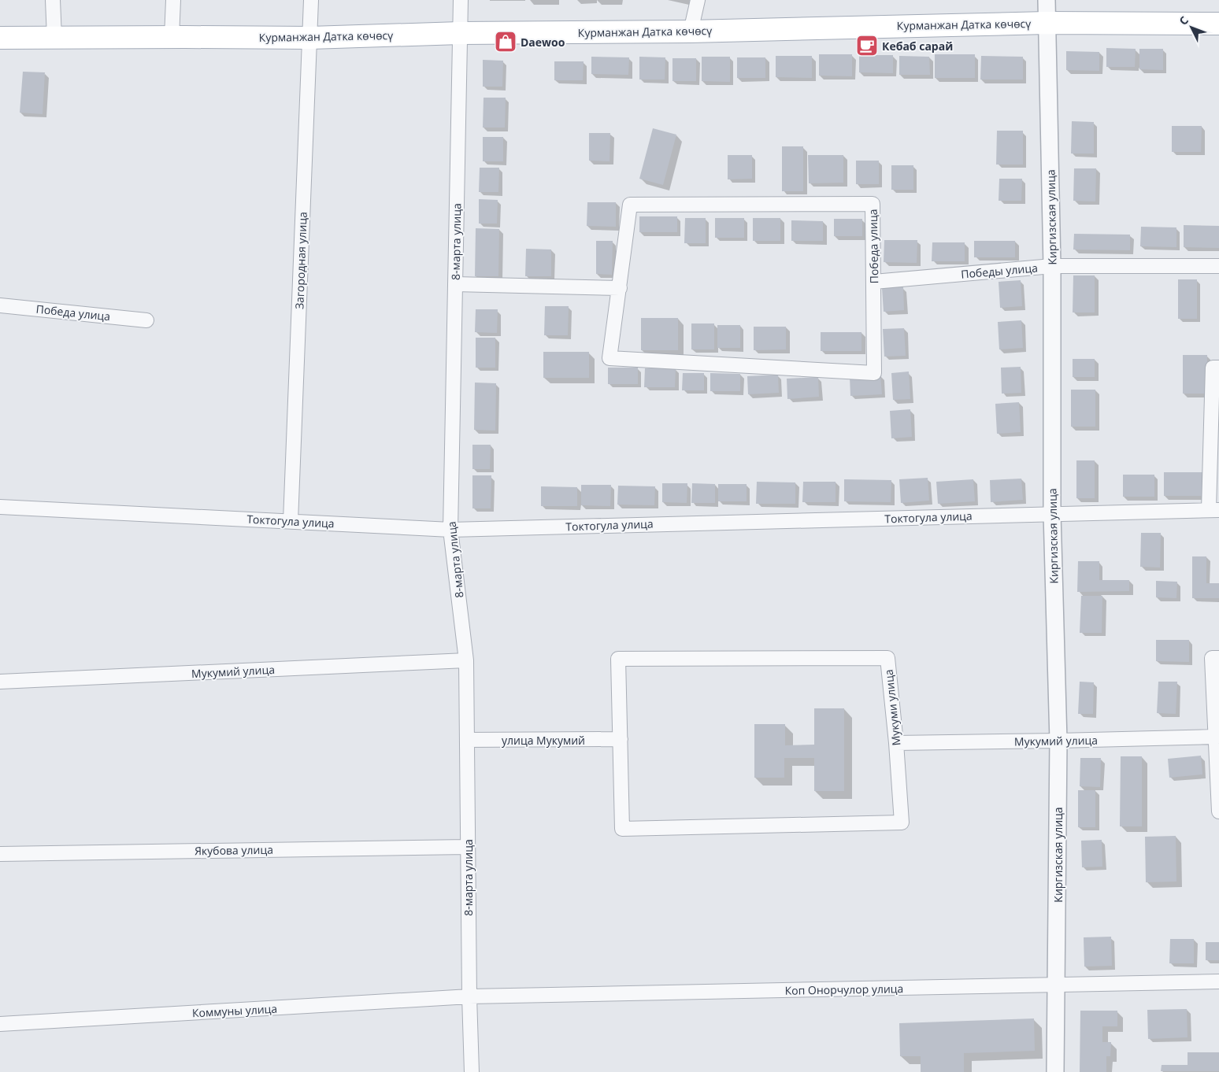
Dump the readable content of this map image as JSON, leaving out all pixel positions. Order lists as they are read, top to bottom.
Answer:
{
  "streets": {
    "main road": ["Курманжан Датка көчөсү"],
    "street": [
      "Киргизская улица",
      "8-марта улица",
      "Победа улица",
      "Загородная улица",
      "Победы улица",
      "Токтогула улица",
      "Мукумий улица",
      "Мукуми улица",
      "улица Мукумий",
      "Якубова улица",
      "Коп Онорчулор улица",
      "Коммуны улица"
    ]
  },
  "crossings": [
    ["Курманжан Датка көчөсү", "Киргизская улица"],
    ["Курманжан Датка көчөсү", "8-марта улица"],
    ["Курманжан Датка көчөсү", "Загородная улица"],
    ["Киргизская улица", "Победы улица"],
    ["Киргизская улица", "Токтогула улица"],
    ["Киргизская улица", "Мукумий улица"],
    ["Киргизская улица", "Коп Онорчулор улица"],
    ["8-марта улица", "Токтогула улица"],
    ["8-марта улица", "Мукумий улица"],
    ["8-марта улица", "улица Мукумий"],
    ["8-марта улица", "Якубова улица"],
    ["8-марта улица", "Коп Онорчулор улица"],
    ["8-марта улица", "Коммуны улица"],
    ["Победа улица", "Победы улица"],
    ["Загородная улица", "Токтогула улица"],
    ["Мукумий улица", "Мукуми улица"],
    ["Мукуми улица", "улица Мукумий"],
    ["Коп Онорчулор улица", "Коммуны улица"]
  ],
  "places": {
    "shop": ["Daewoo"],
    "cafe": ["Кебаб сарай"]
  },
  "north": "top left"
}
